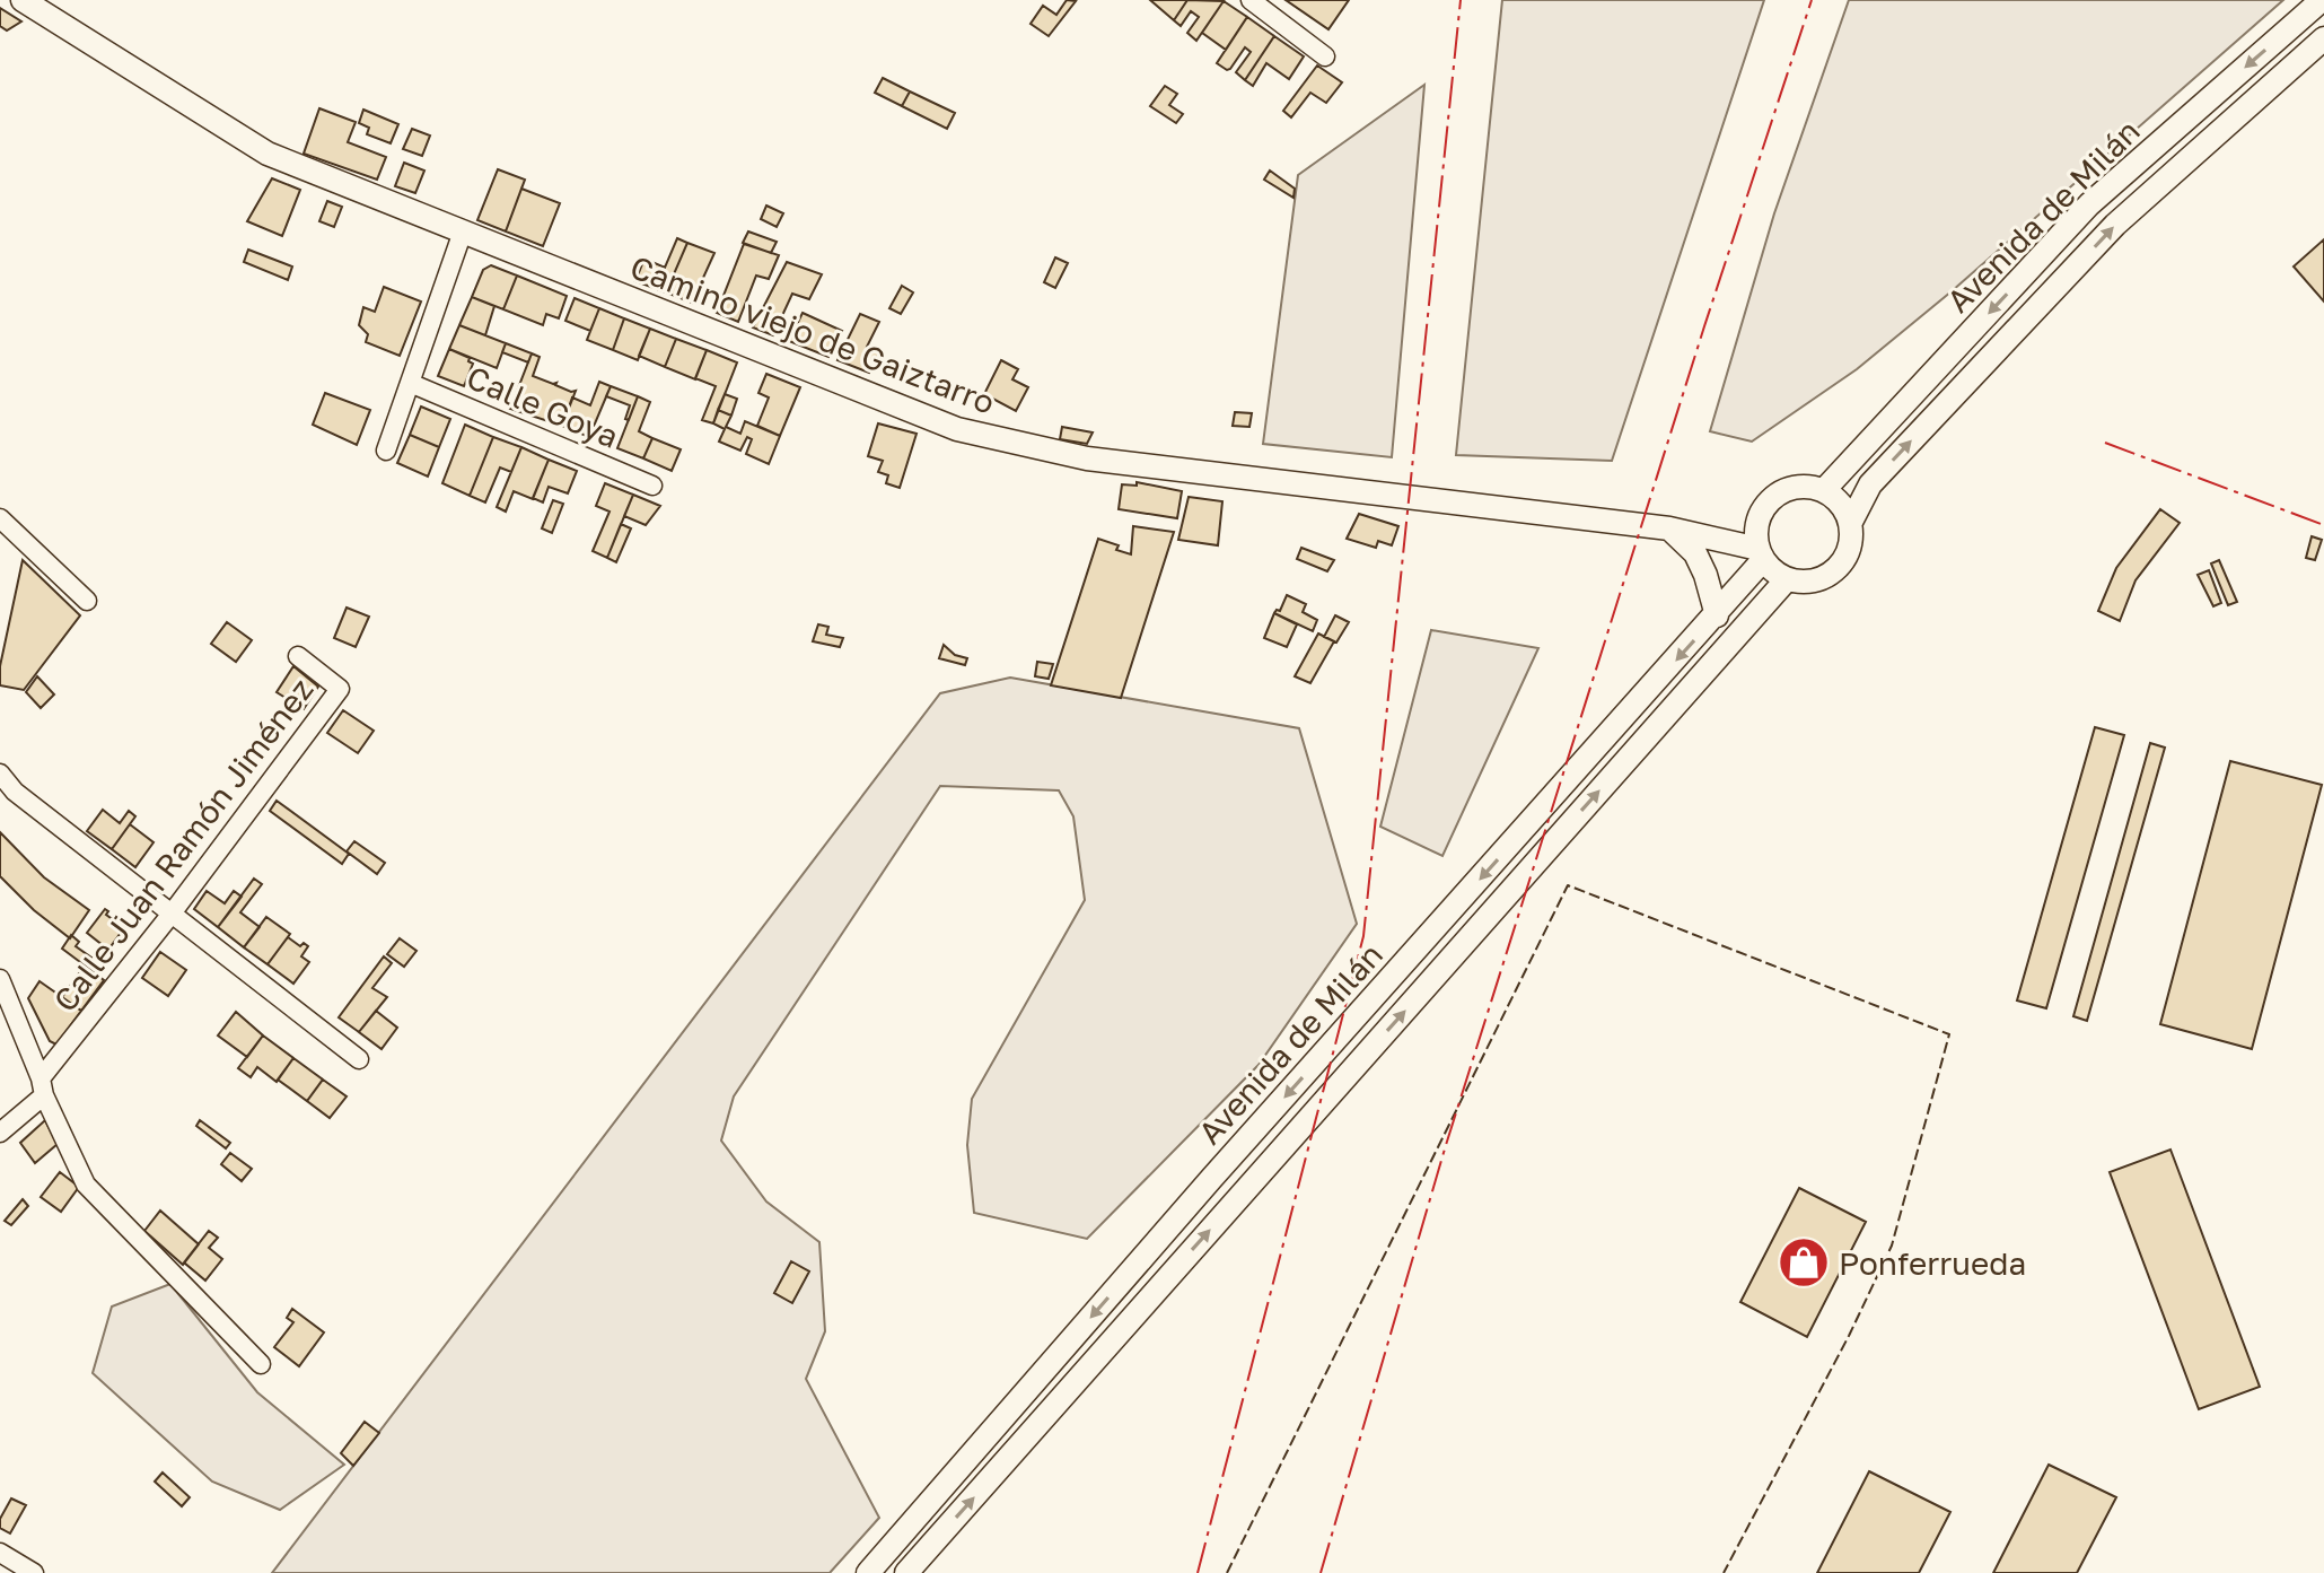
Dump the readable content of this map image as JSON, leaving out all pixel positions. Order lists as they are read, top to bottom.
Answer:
{
  "streets": {
    "street": [
      "Avenida de Milán",
      "Camino viejo de Gaiztarro",
      "Calle Goya",
      "Calle Juan Ramón Jiménez"
    ]
  },
  "crossings": [
    ["Avenida de Milán", "Camino viejo de Gaiztarro"]
  ],
  "places": {
    "shop": ["Ponferrueda"]
  }
}
